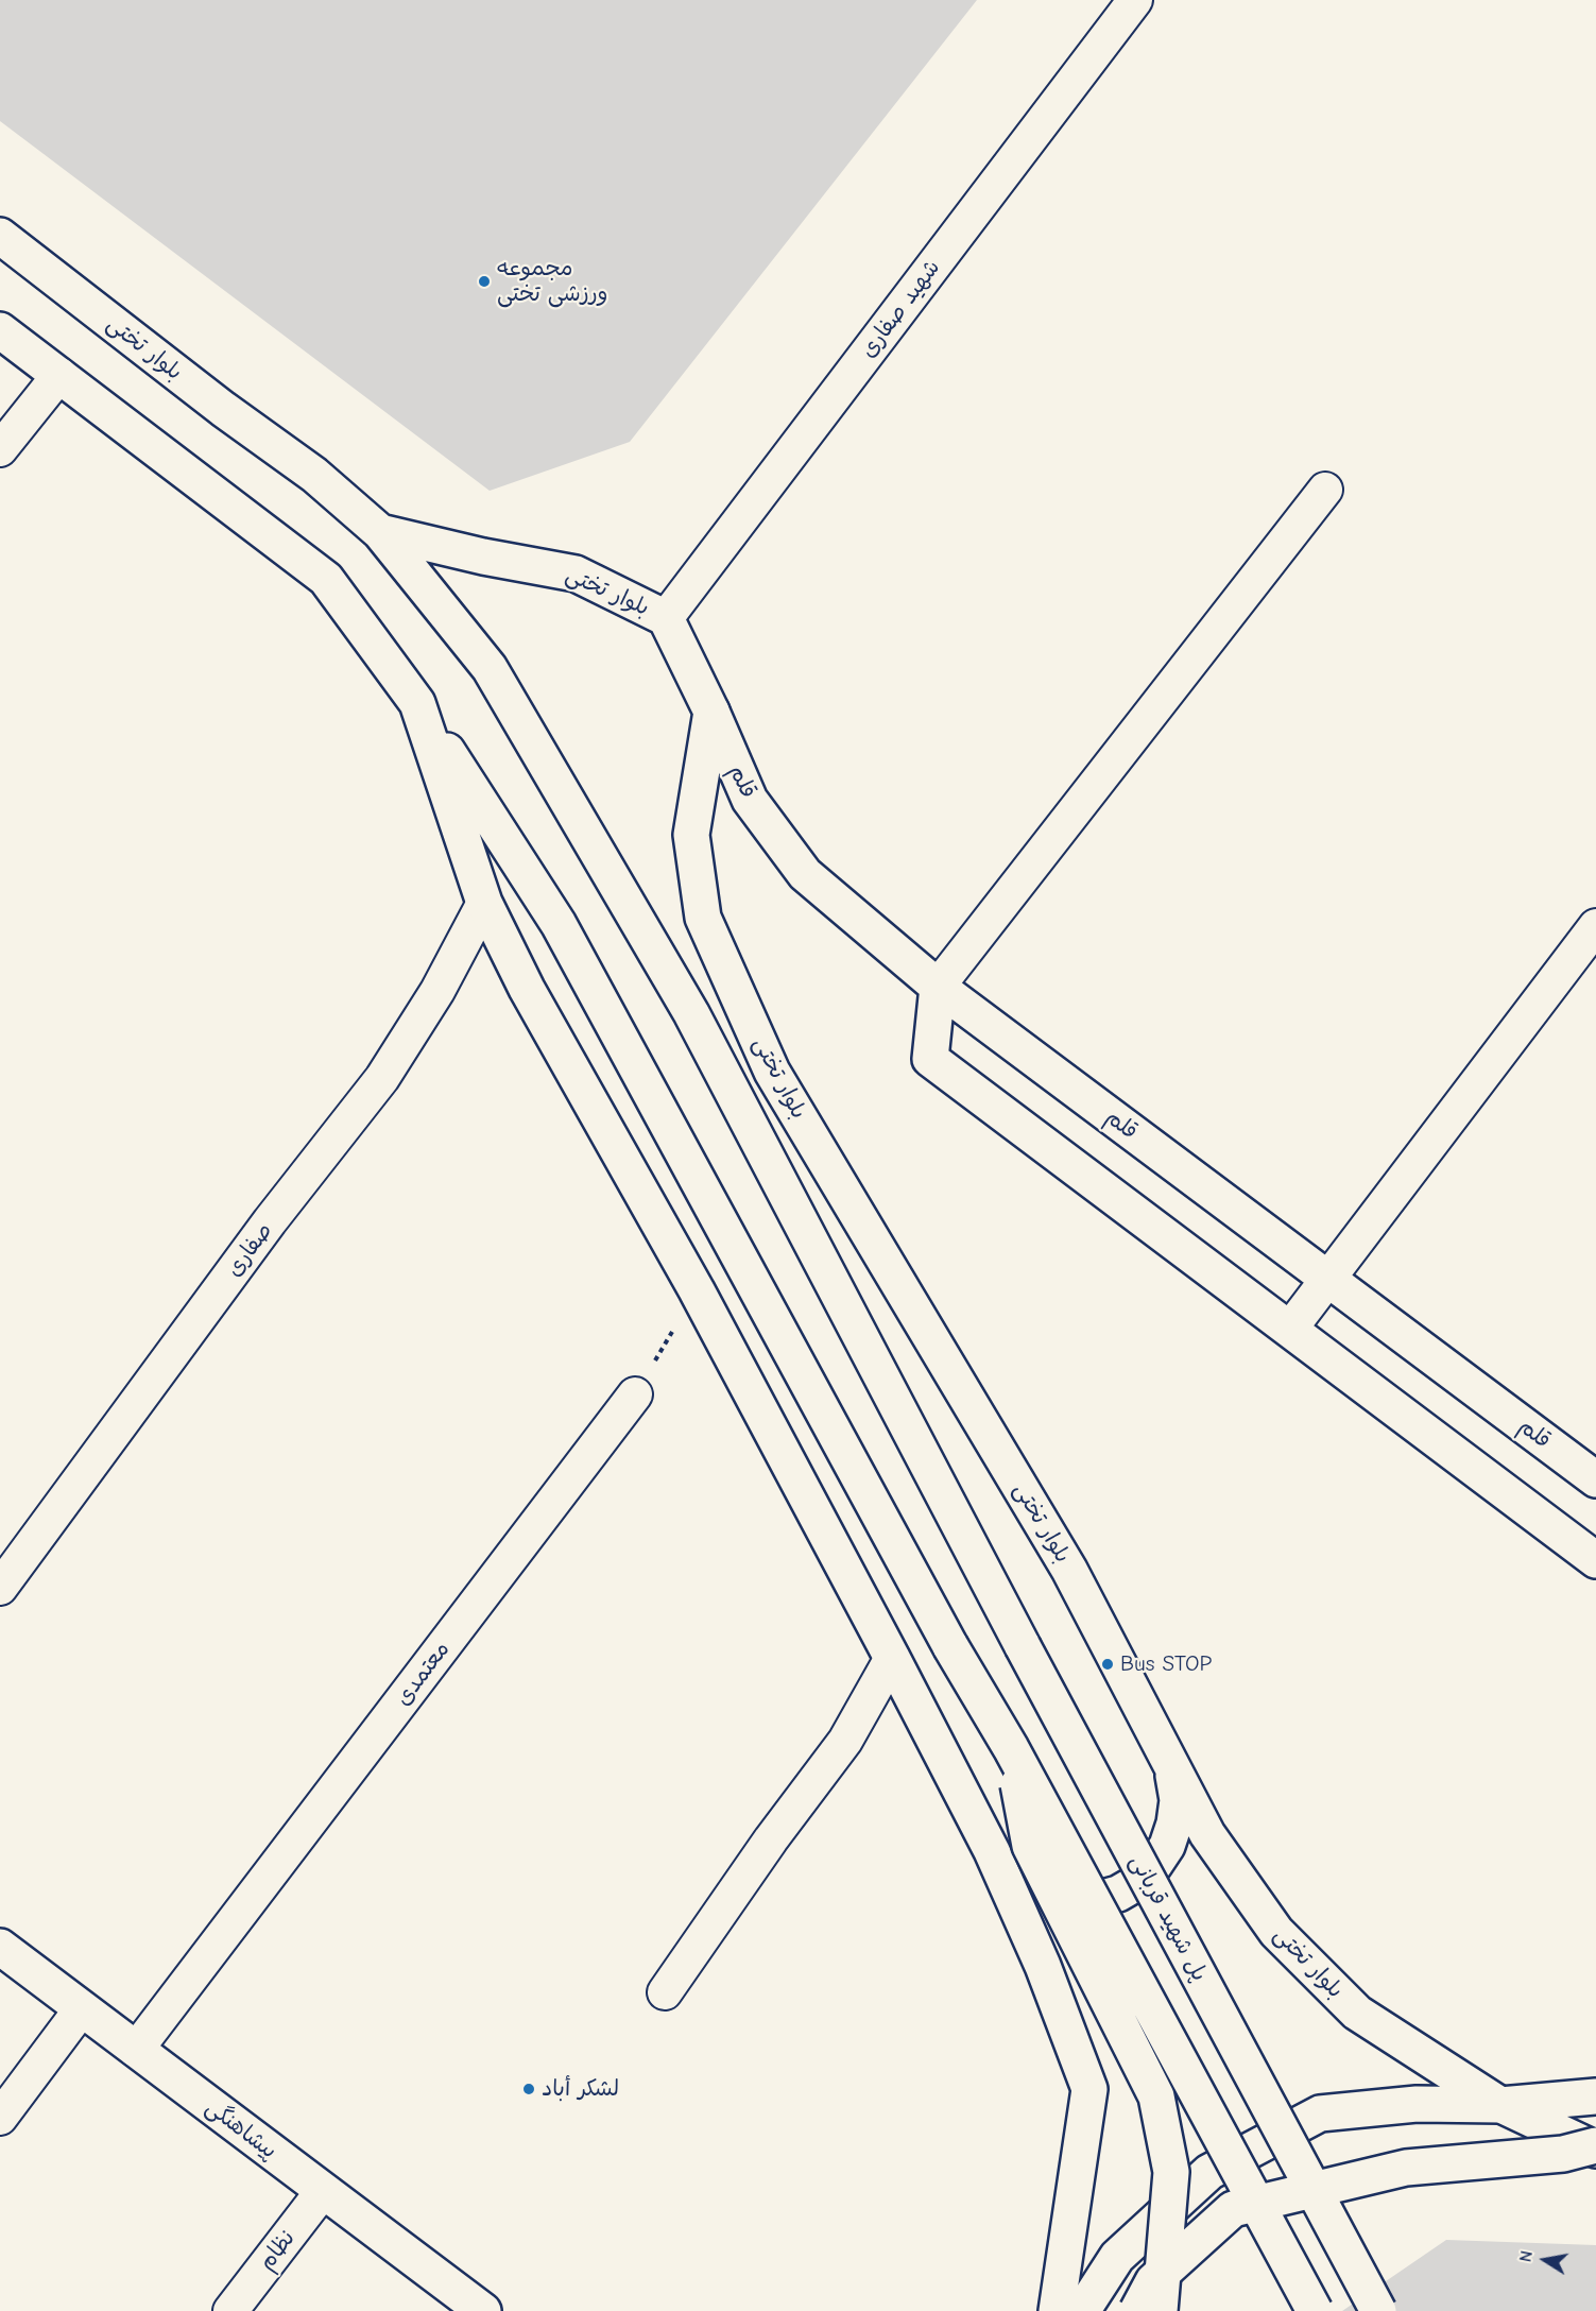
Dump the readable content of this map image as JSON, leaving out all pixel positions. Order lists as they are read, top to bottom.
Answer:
{
  "streets": {
    "main road": [
      "بلوار تختی",
      "قلم",
      "پل شهید قربانی",
      "پیشاهنگی"
    ],
    "street": [
      "شهید صفاری",
      "صفاری",
      "معتمدی",
      "نظام"
    ]
  },
  "crossings": [
    ["شهید صفاری", "بلوار تختی"],
    ["بلوار تختی", "قلم"],
    ["بلوار تختی", "پل شهید قربانی"],
    ["معتمدی", "پیشاهنگی"],
    ["پیشاهنگی", "نظام"]
  ],
  "places": ["مجموعه ورزشی تختی", "Bus STOP", "لشكر أباد"],
  "north": "left"
}
